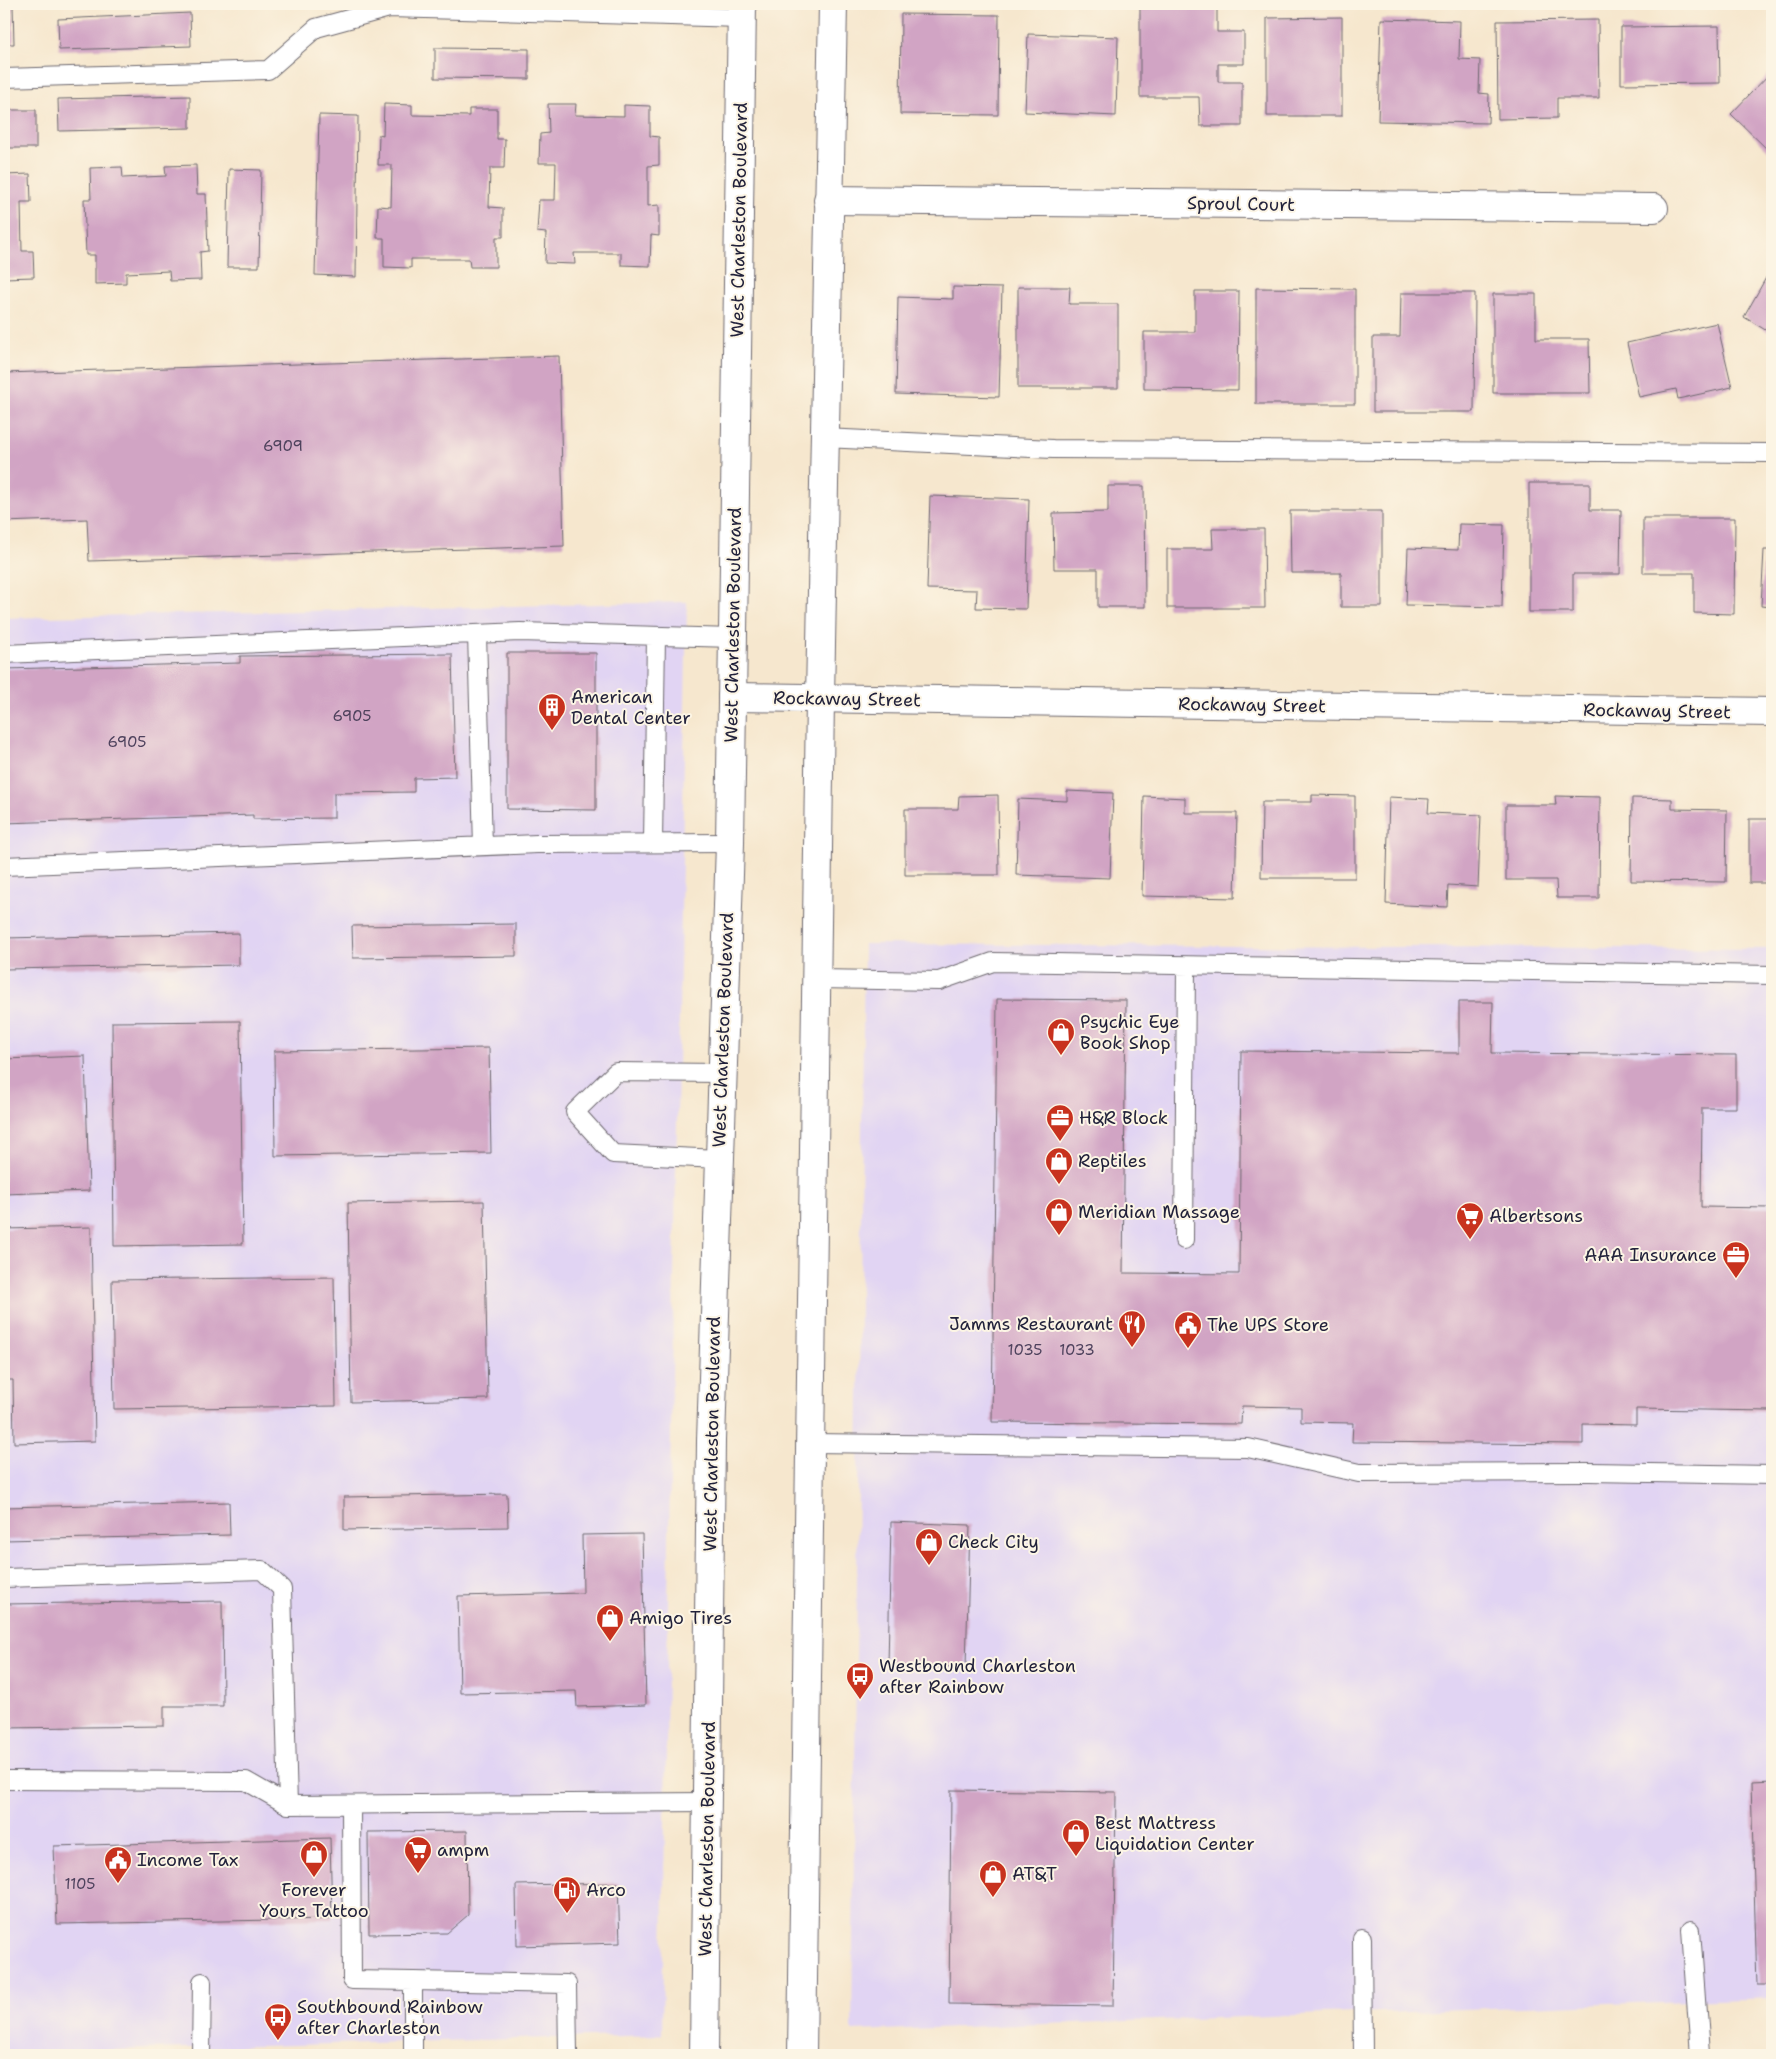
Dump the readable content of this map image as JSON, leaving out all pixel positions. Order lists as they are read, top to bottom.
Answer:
{
  "streets": {
    "main road": ["Sproul Court", "West Charleston Boulevard", "Rockaway Street"]
  },
  "crossings": [
    ["West Charleston Boulevard", "Rockaway Street"]
  ],
  "places": {
    "building": ["American Dental Center"],
    "shop": [
      "Psychic Eye Book Shop",
      "Reptiles",
      "Meridian Massage",
      "Check City",
      "Amigo Tires",
      "Best Mattress Liquidation Center",
      "Forever Yours Tattoo",
      "AT&T"
    ],
    "office": ["H&R Block", "AAA Insurance"],
    "supermarket": ["Albertsons", "ampm"],
    "restaurant": ["Jamms Restaurant"],
    "public building": ["The UPS Store", "Income Tax"],
    "bus stop": ["Westbound Charleston after Rainbow", "Southbound Rainbow after Charleston"],
    "fuel station": ["Arco"]
  },
  "house_numbers": [
    "6909",
    "6905",
    "6905",
    "1035",
    "1033",
    "1105"
  ]
}
